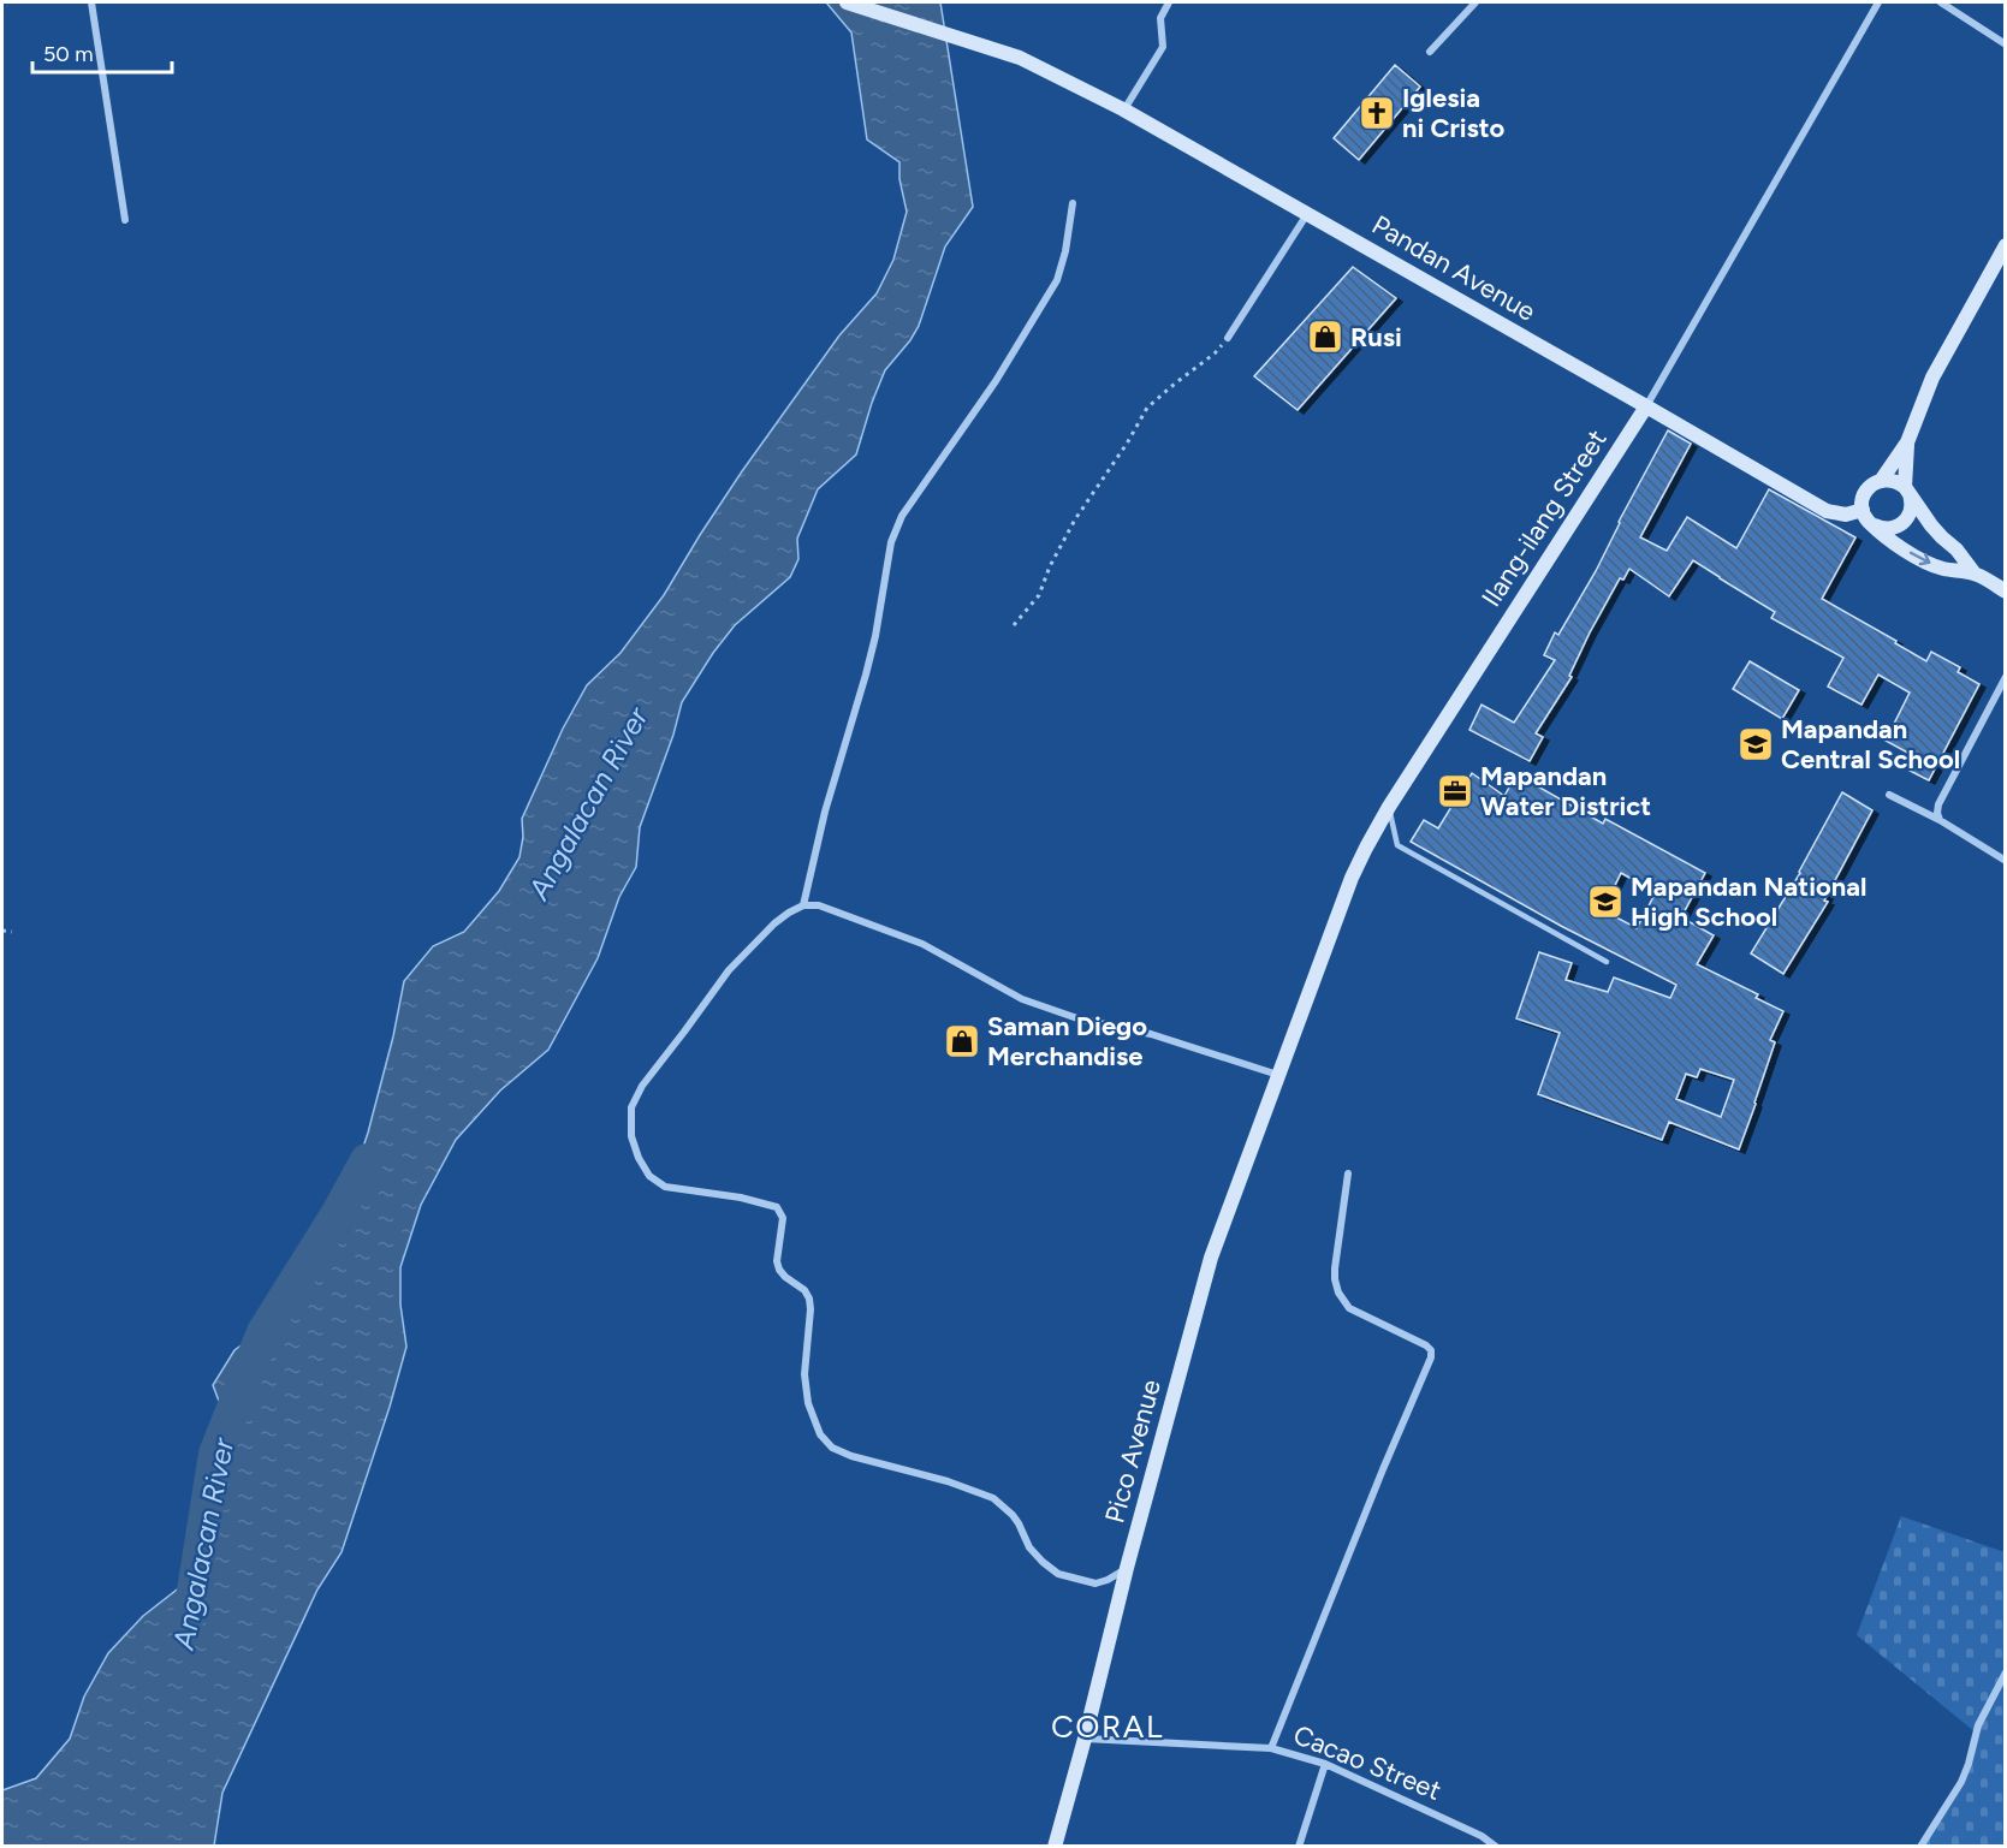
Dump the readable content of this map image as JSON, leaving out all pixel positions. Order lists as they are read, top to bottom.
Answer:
{
  "streets": {
    "street": [
      "Pandan Avenue",
      "Ilang-ilang Street",
      "Pico Avenue",
      "Cacao Street"
    ]
  },
  "crossings": [
    ["Pandan Avenue", "Ilang-ilang Street"],
    ["Ilang-ilang Street", "Pico Avenue"],
    ["Pico Avenue", "Cacao Street"]
  ],
  "districts": ["CORAL"],
  "water": ["Angalacan River"],
  "places": {
    "church": ["Iglesia ni Cristo"],
    "shop": ["Rusi", "Saman Diego Merchandise"],
    "school or university": ["Mapandan Central School", "Mapandan National High School"],
    "office": ["Mapandan Water District"]
  },
  "scale_bar": "50 m"
}
